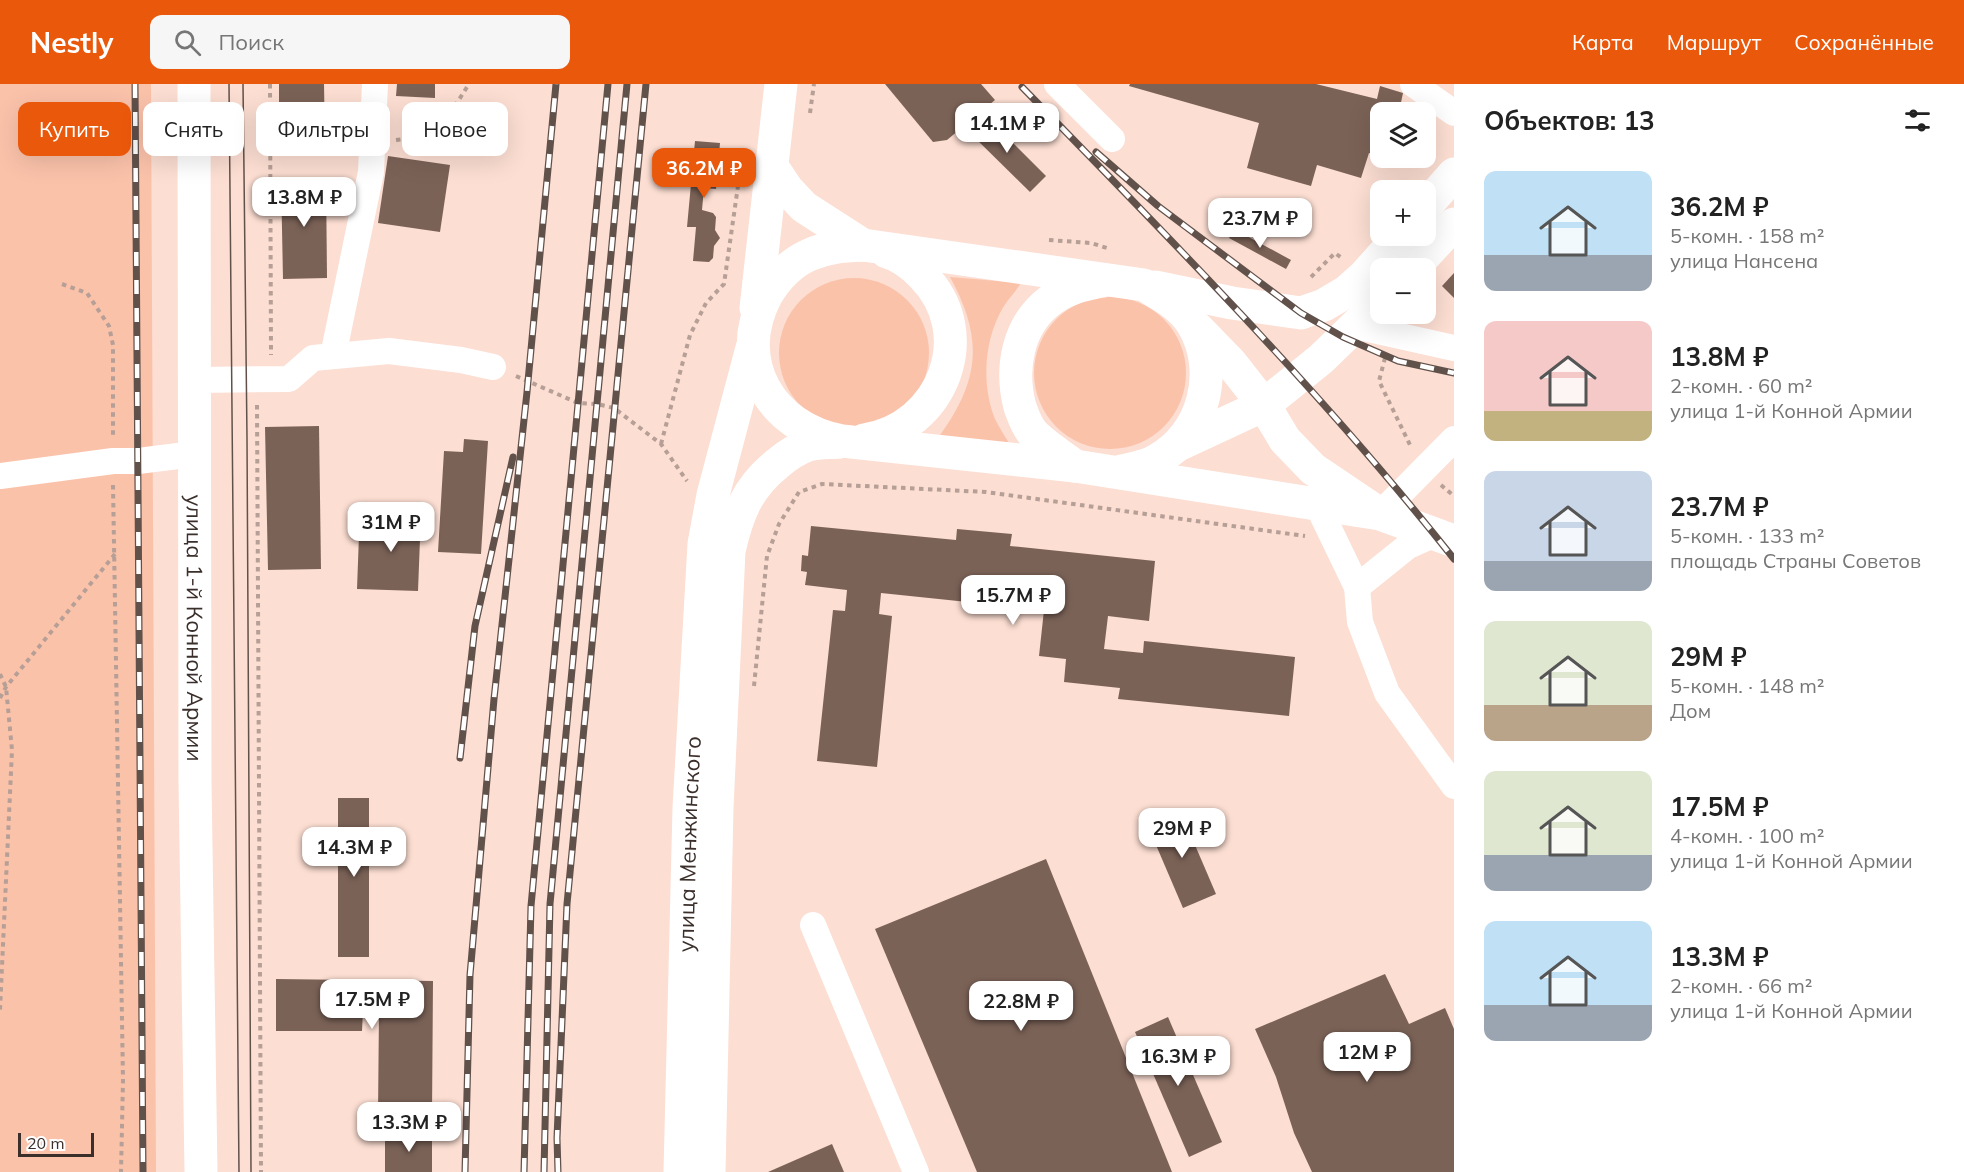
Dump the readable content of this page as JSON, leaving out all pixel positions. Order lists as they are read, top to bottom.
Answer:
{
  "streets": {
    "main road": ["улица 1-й Конной Армии", "улица Менжинского"]
  },
  "scale_bar": "20 m",
  "page": {
    "header": "Nestly",
    "search": "Поиск",
    "nav": ["Карта", "Маршрут", "Сохранённые"],
    "heading": "Объектов: 13",
    "map_buttons": ["+", "−"],
    "chip": [
      "Купить",
      "Снять",
      "Фильтры",
      "Новое"
    ],
    "price": [
      "14.1M ₽",
      "36.2M ₽",
      "13.8M ₽",
      "23.7M ₽",
      "31M ₽",
      "15.7M ₽",
      "29M ₽",
      "14.3M ₽",
      "17.5M ₽",
      "22.8M ₽",
      "12M ₽",
      "16.3M ₽",
      "13.3M ₽"
    ],
    "list": [
      {
        "name": "36.2M ₽",
        "note": "5-комн. · 158 m² · улица Нансена"
      },
      {
        "name": "13.8M ₽",
        "note": "2-комн. · 60 m² · улица 1-й Конной Армии"
      },
      {
        "name": "23.7M ₽",
        "note": "5-комн. · 133 m² · площадь Страны Советов"
      },
      {
        "name": "29M ₽",
        "note": "5-комн. · 148 m² · Дом"
      },
      {
        "name": "17.5M ₽",
        "note": "4-комн. · 100 m² · улица 1-й Конной Армии"
      },
      {
        "name": "13.3M ₽",
        "note": "2-комн. · 66 m² · улица 1-й Конной Армии"
      }
    ],
    "scale": "20 m"
  }
}
